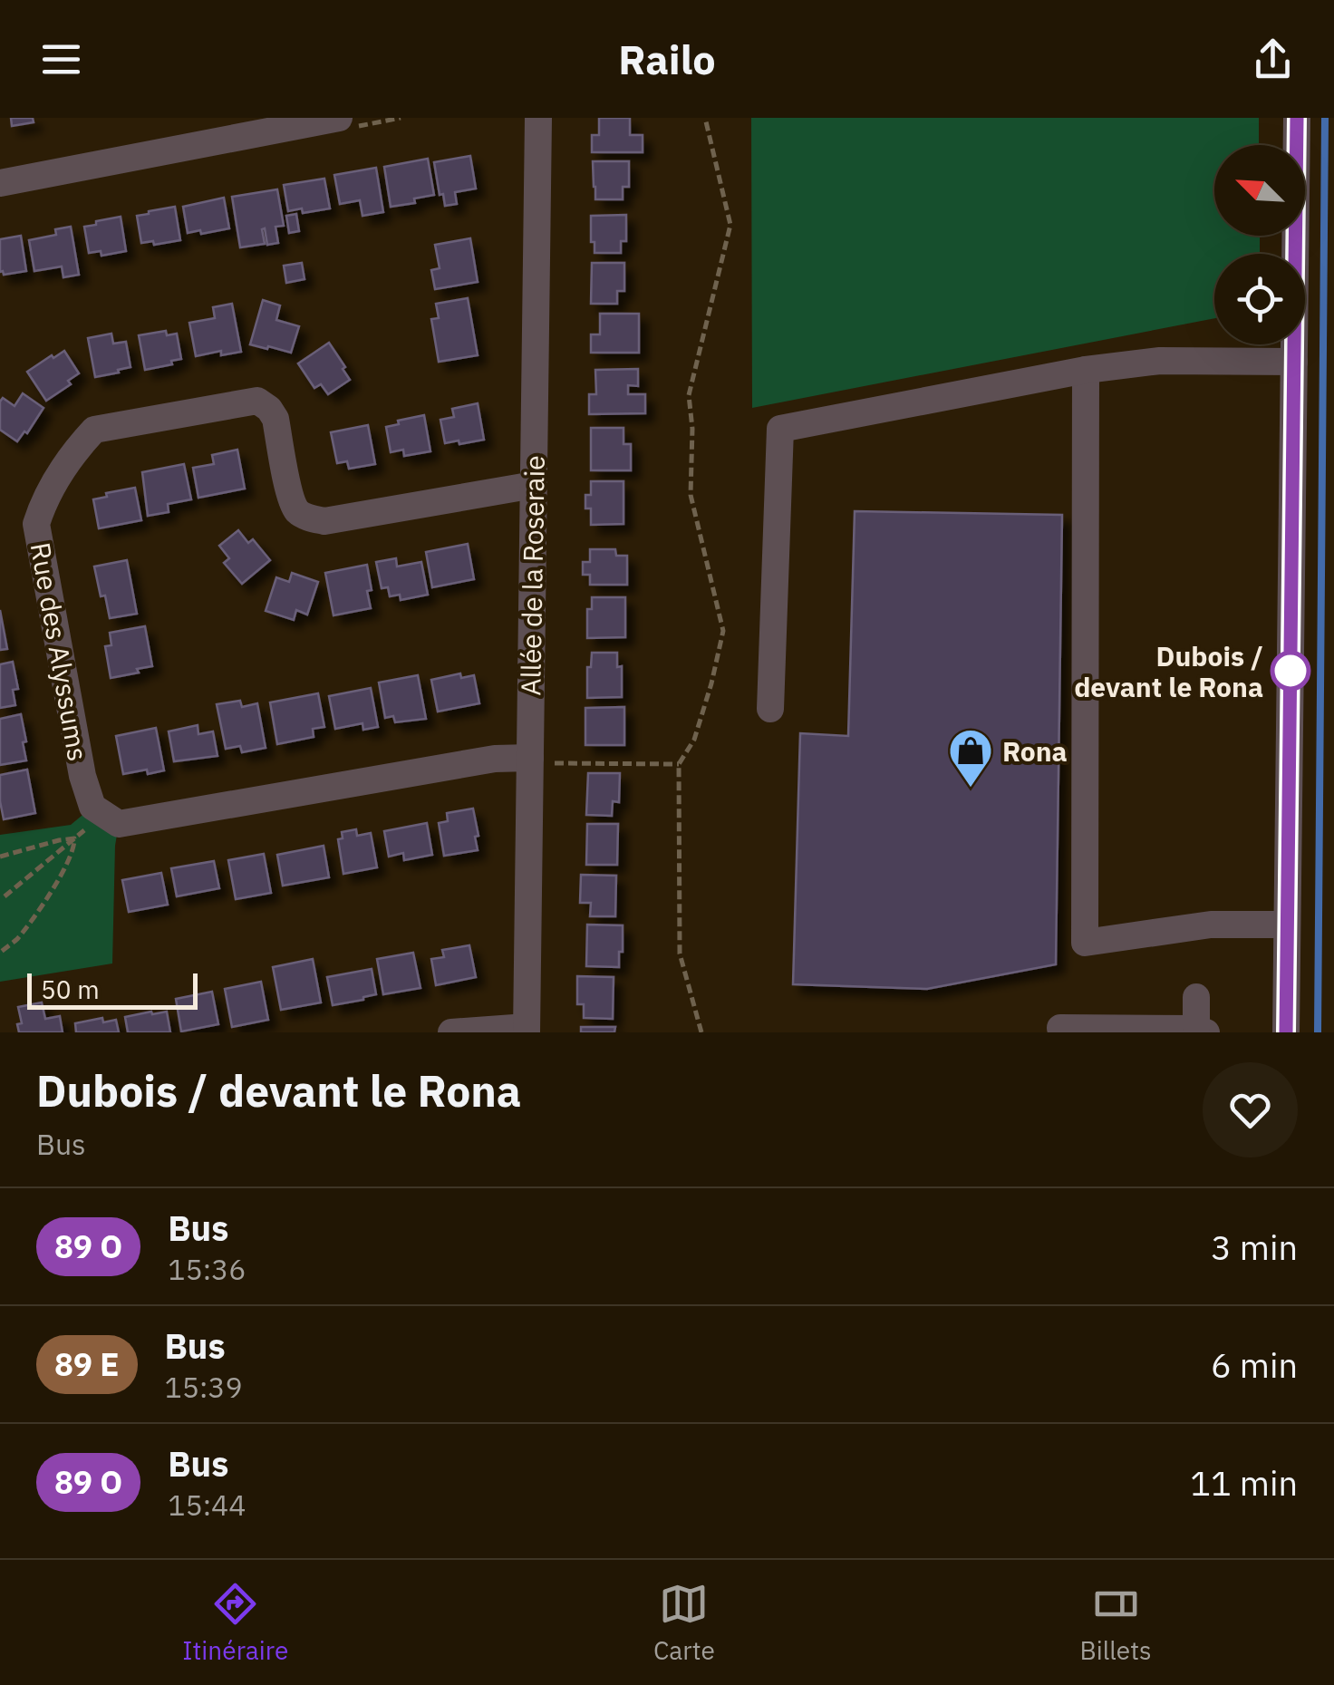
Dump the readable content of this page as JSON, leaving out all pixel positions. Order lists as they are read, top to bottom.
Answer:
{
  "streets": {
    "street": ["Allée de la Roseraie", "Rue des Alyssums"]
  },
  "crossings": [
    ["Allée de la Roseraie", "Rue des Alyssums"]
  ],
  "places": {
    "other": ["Dubois / devant le Rona"],
    "shop": ["Rona"]
  },
  "scale_bar": "50 m",
  "north": "top left",
  "page": {
    "header": "Railo",
    "scale": "50 m",
    "heading": ["Dubois / devant le Rona", "Bus"],
    "list": [
      {
        "mark": "89 O",
        "name": "Bus",
        "note": "15:36",
        "value": "3 min"
      },
      {
        "mark": "89 E",
        "name": "Bus",
        "note": "15:39",
        "value": "6 min"
      },
      {
        "mark": "89 O",
        "name": "Bus",
        "note": "15:44",
        "value": "11 min"
      }
    ],
    "tabs": ["Itinéraire", "Carte", "Billets"]
  }
}
